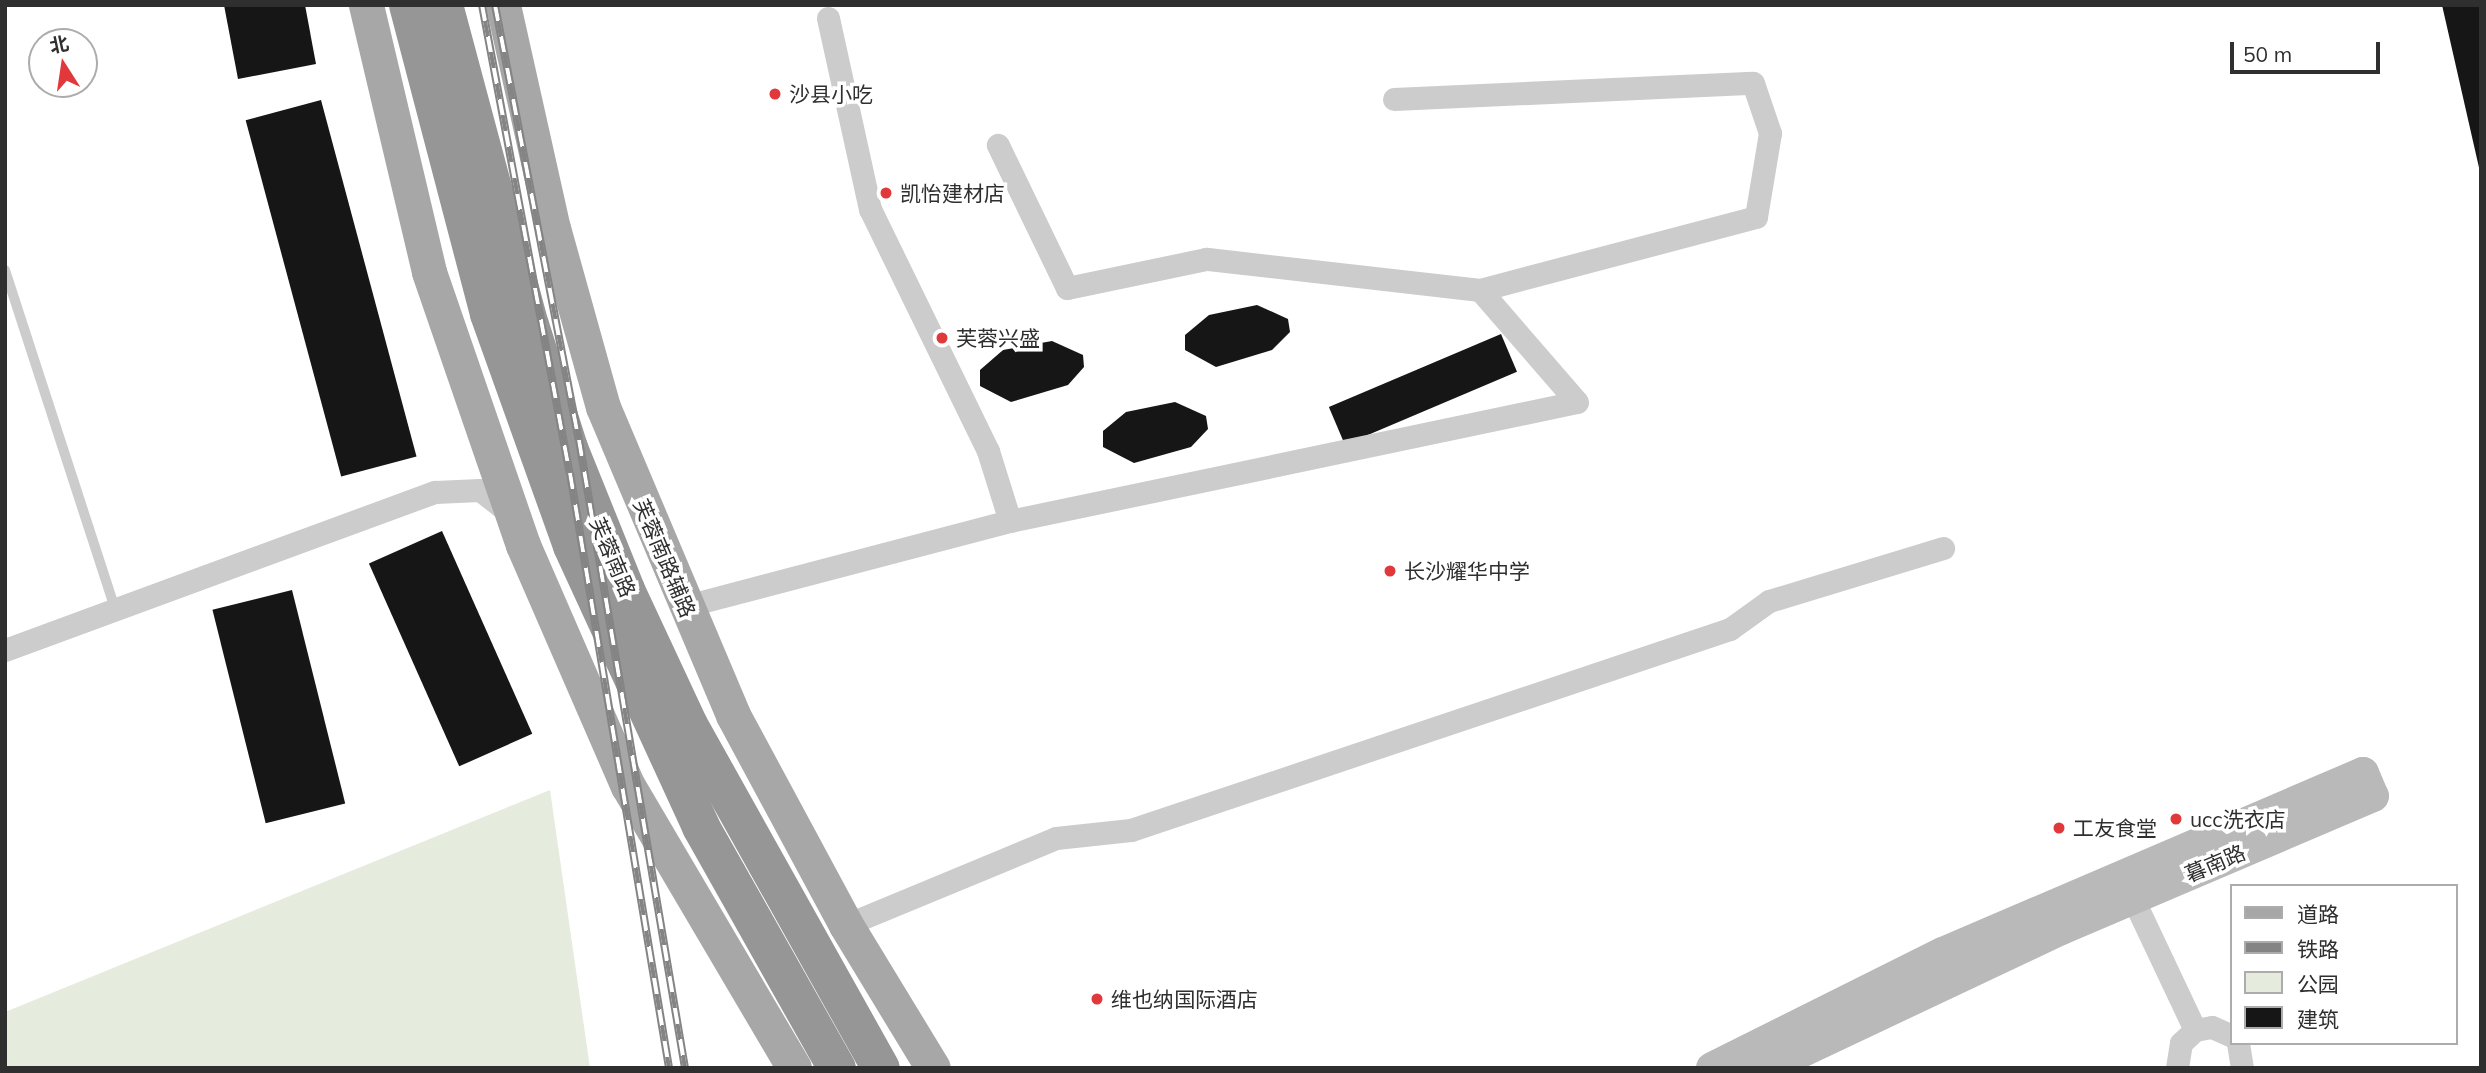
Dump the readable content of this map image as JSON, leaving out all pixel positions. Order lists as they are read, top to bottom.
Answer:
{
  "streets": {
    "highway": ["芙蓉南路"],
    "main road": ["芙蓉南路辅路", "暮南路"]
  },
  "places": [
    "沙县小吃",
    "凯怡建材店",
    "芙蓉兴盛",
    "长沙耀华中学",
    "ucc洗衣店",
    "工友食堂",
    "维也纳国际酒店"
  ],
  "legend": [
    "道路",
    "铁路",
    "公园",
    "建筑"
  ],
  "scale_bar": "50 m",
  "north": "top"
}
